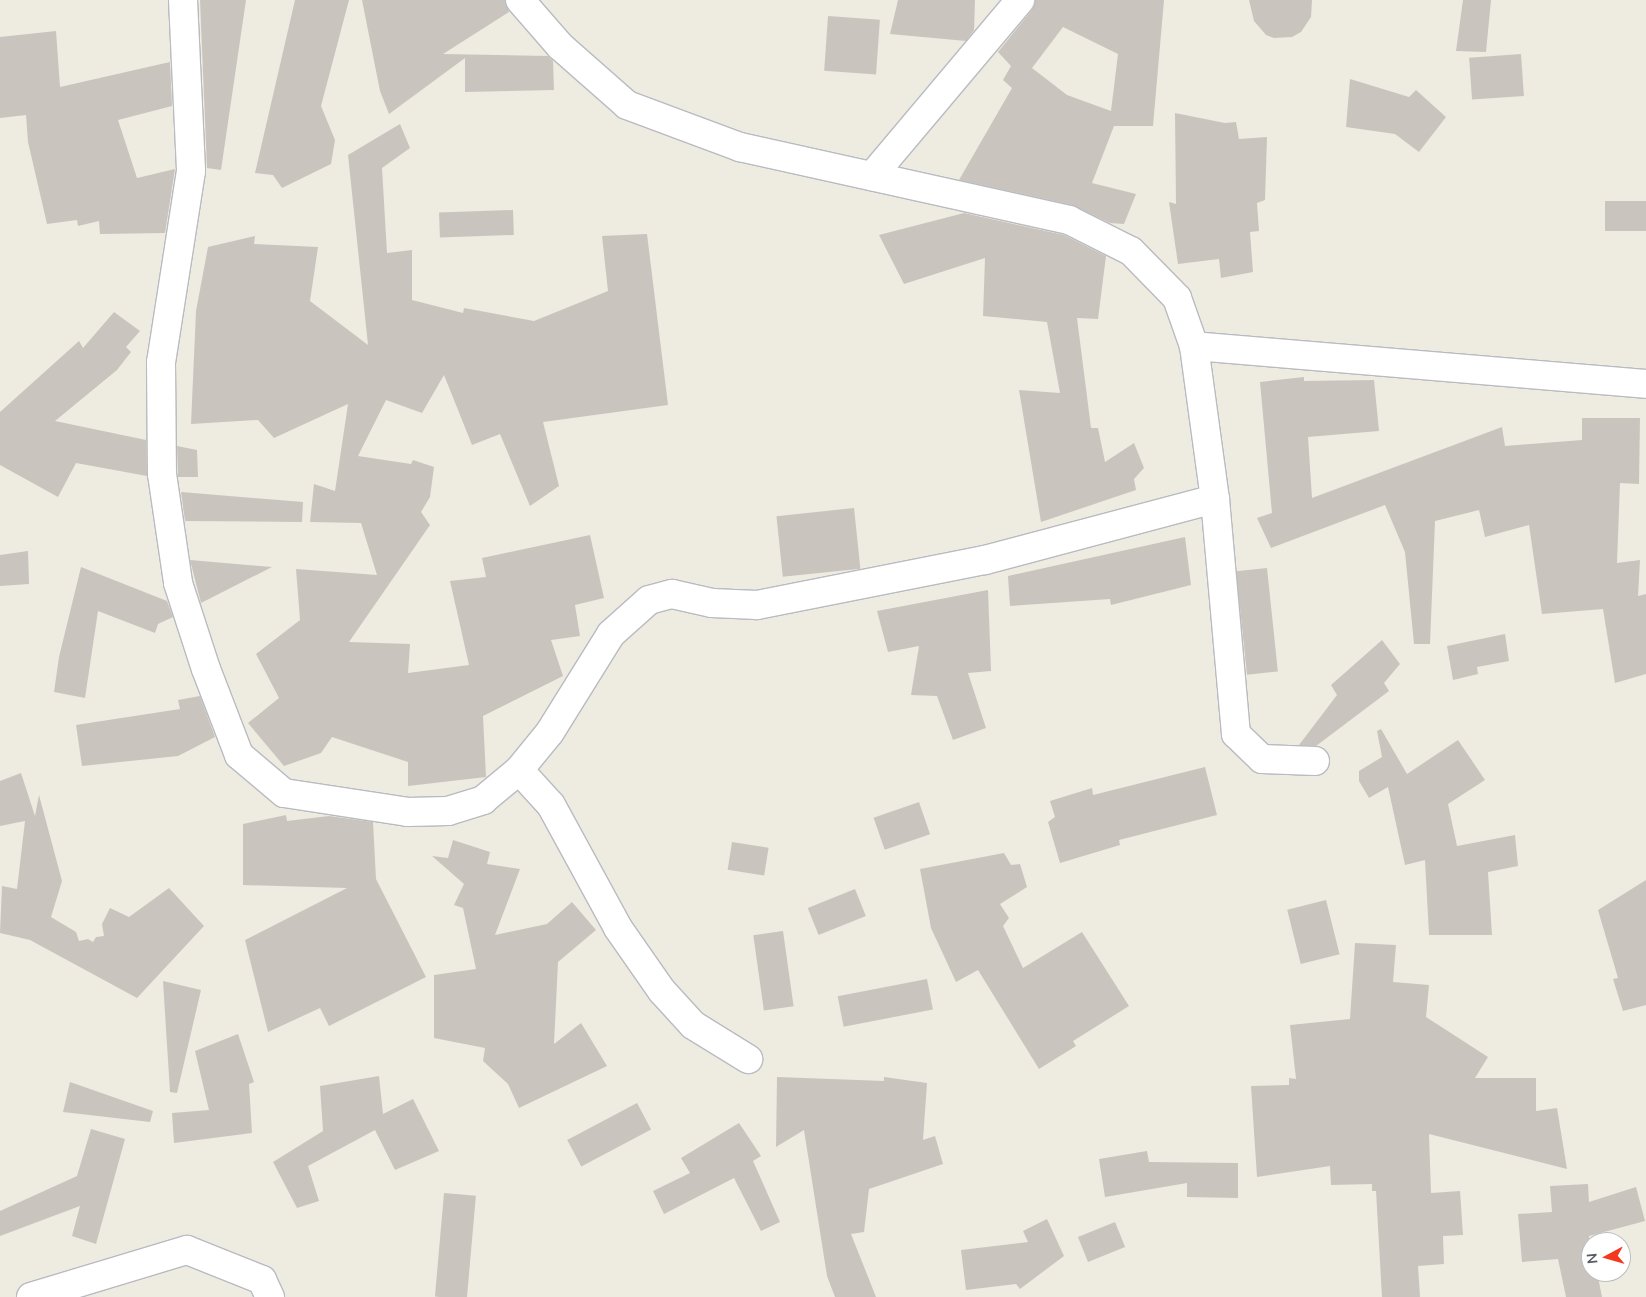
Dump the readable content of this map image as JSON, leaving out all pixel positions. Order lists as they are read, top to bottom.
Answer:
{
  "north": "left"
}
